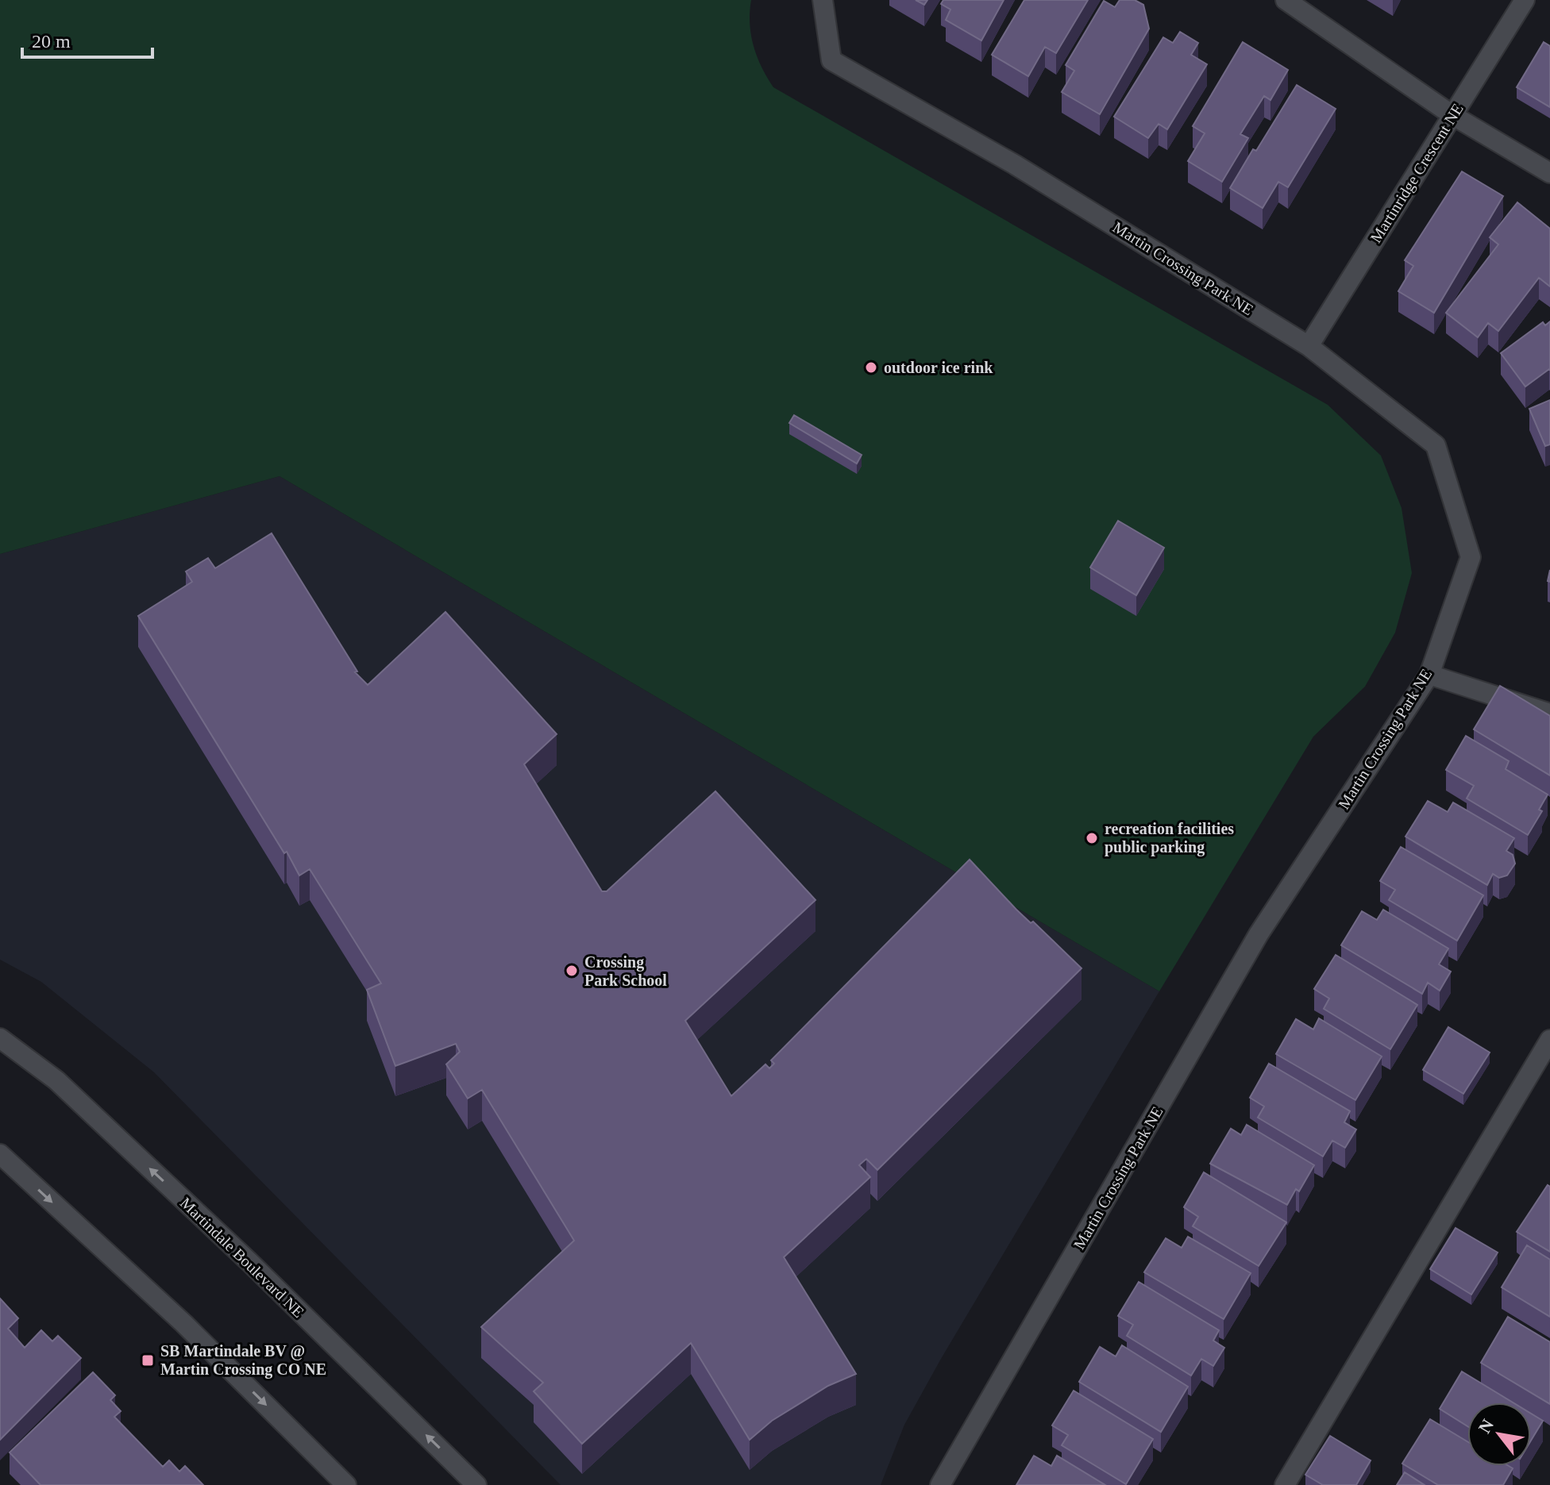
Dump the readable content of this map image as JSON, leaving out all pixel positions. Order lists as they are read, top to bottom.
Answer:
{
  "streets": {
    "street": ["Martinridge Crescent NE", "Martin Crossing Park NE", "Martindale Boulevard NE"]
  },
  "crossings": [
    ["Martinridge Crescent NE", "Martin Crossing Park NE"]
  ],
  "places": {
    "other": ["outdoor ice rink", "recreation facilities public parking", "Crossing Park School"],
    "transit": ["SB Martindale BV @ Martin Crossing CO NE"]
  },
  "scale_bar": "20 m",
  "north": "top left"
}
